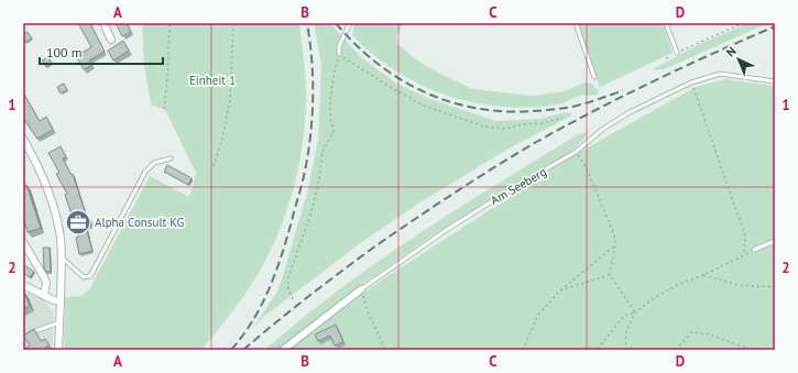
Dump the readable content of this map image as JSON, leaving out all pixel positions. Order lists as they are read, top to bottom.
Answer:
{
  "streets": {
    "street": ["Am Seeberg"]
  },
  "parks": ["Einheit 1"],
  "places": {
    "office": ["Alpha Consult KG"]
  },
  "scale_bar": "100 m",
  "north": "top left",
  "grid": {
    "columns": [
      "A",
      "B",
      "C",
      "D"
    ],
    "rows": ["1", "2"]
  }
}
